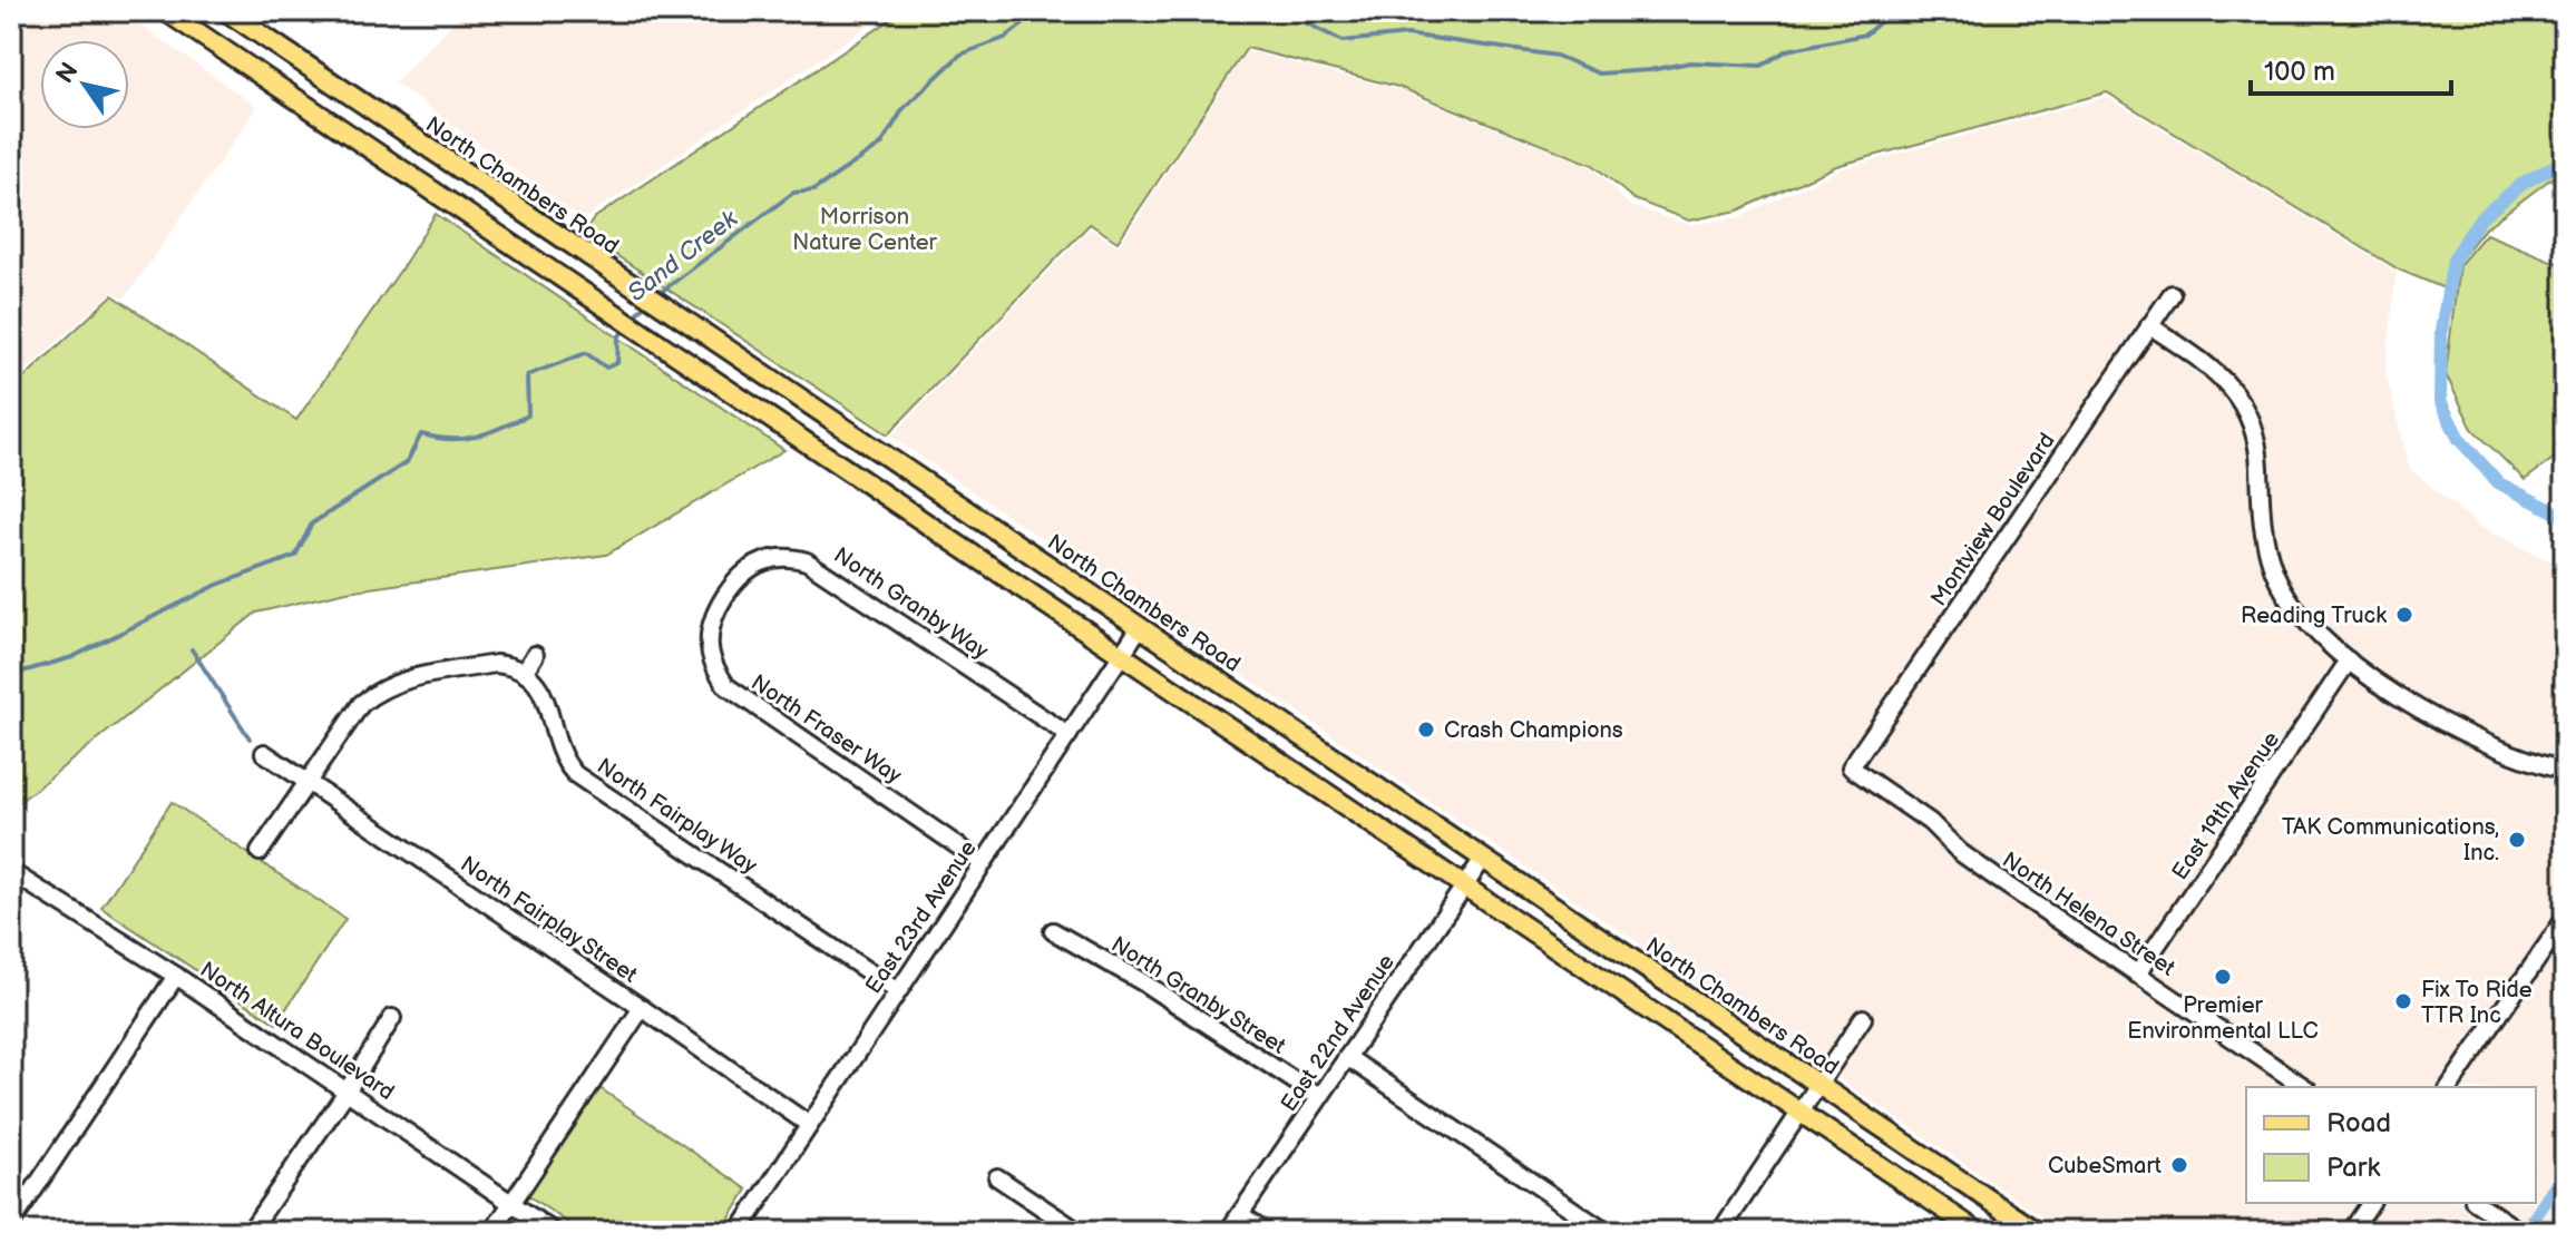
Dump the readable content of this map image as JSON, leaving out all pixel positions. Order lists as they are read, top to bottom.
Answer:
{
  "streets": {
    "main road": ["North Chambers Road"],
    "street": [
      "Montview Boulevard",
      "North Granby Way",
      "North Fraser Way",
      "East 19th Avenue",
      "North Fairplay Way",
      "North Helena Street",
      "East 23rd Avenue",
      "North Fairplay Street",
      "North Granby Street",
      "North Altura Boulevard",
      "East 22nd Avenue"
    ]
  },
  "crossings": [
    ["North Chambers Road", "East 23rd Avenue"],
    ["North Chambers Road", "East 22nd Avenue"],
    ["Montview Boulevard", "North Helena Street"],
    ["North Granby Way", "North Fraser Way"],
    ["North Granby Way", "East 23rd Avenue"],
    ["North Fraser Way", "East 23rd Avenue"],
    ["East 19th Avenue", "North Helena Street"],
    ["North Fairplay Way", "East 23rd Avenue"],
    ["East 23rd Avenue", "North Fairplay Street"],
    ["North Granby Street", "East 22nd Avenue"]
  ],
  "water": ["Sand Creek"],
  "parks": ["Morrison Nature Center"],
  "places": [
    "Reading Truck",
    "Crash Champions",
    "TAK Communications, Inc.",
    "Premier Environmental LLC",
    "Fix To Ride TTR Inc",
    "CubeSmart"
  ],
  "legend": ["Road", "Park"],
  "scale_bar": "100 m",
  "north": "top left"
}
